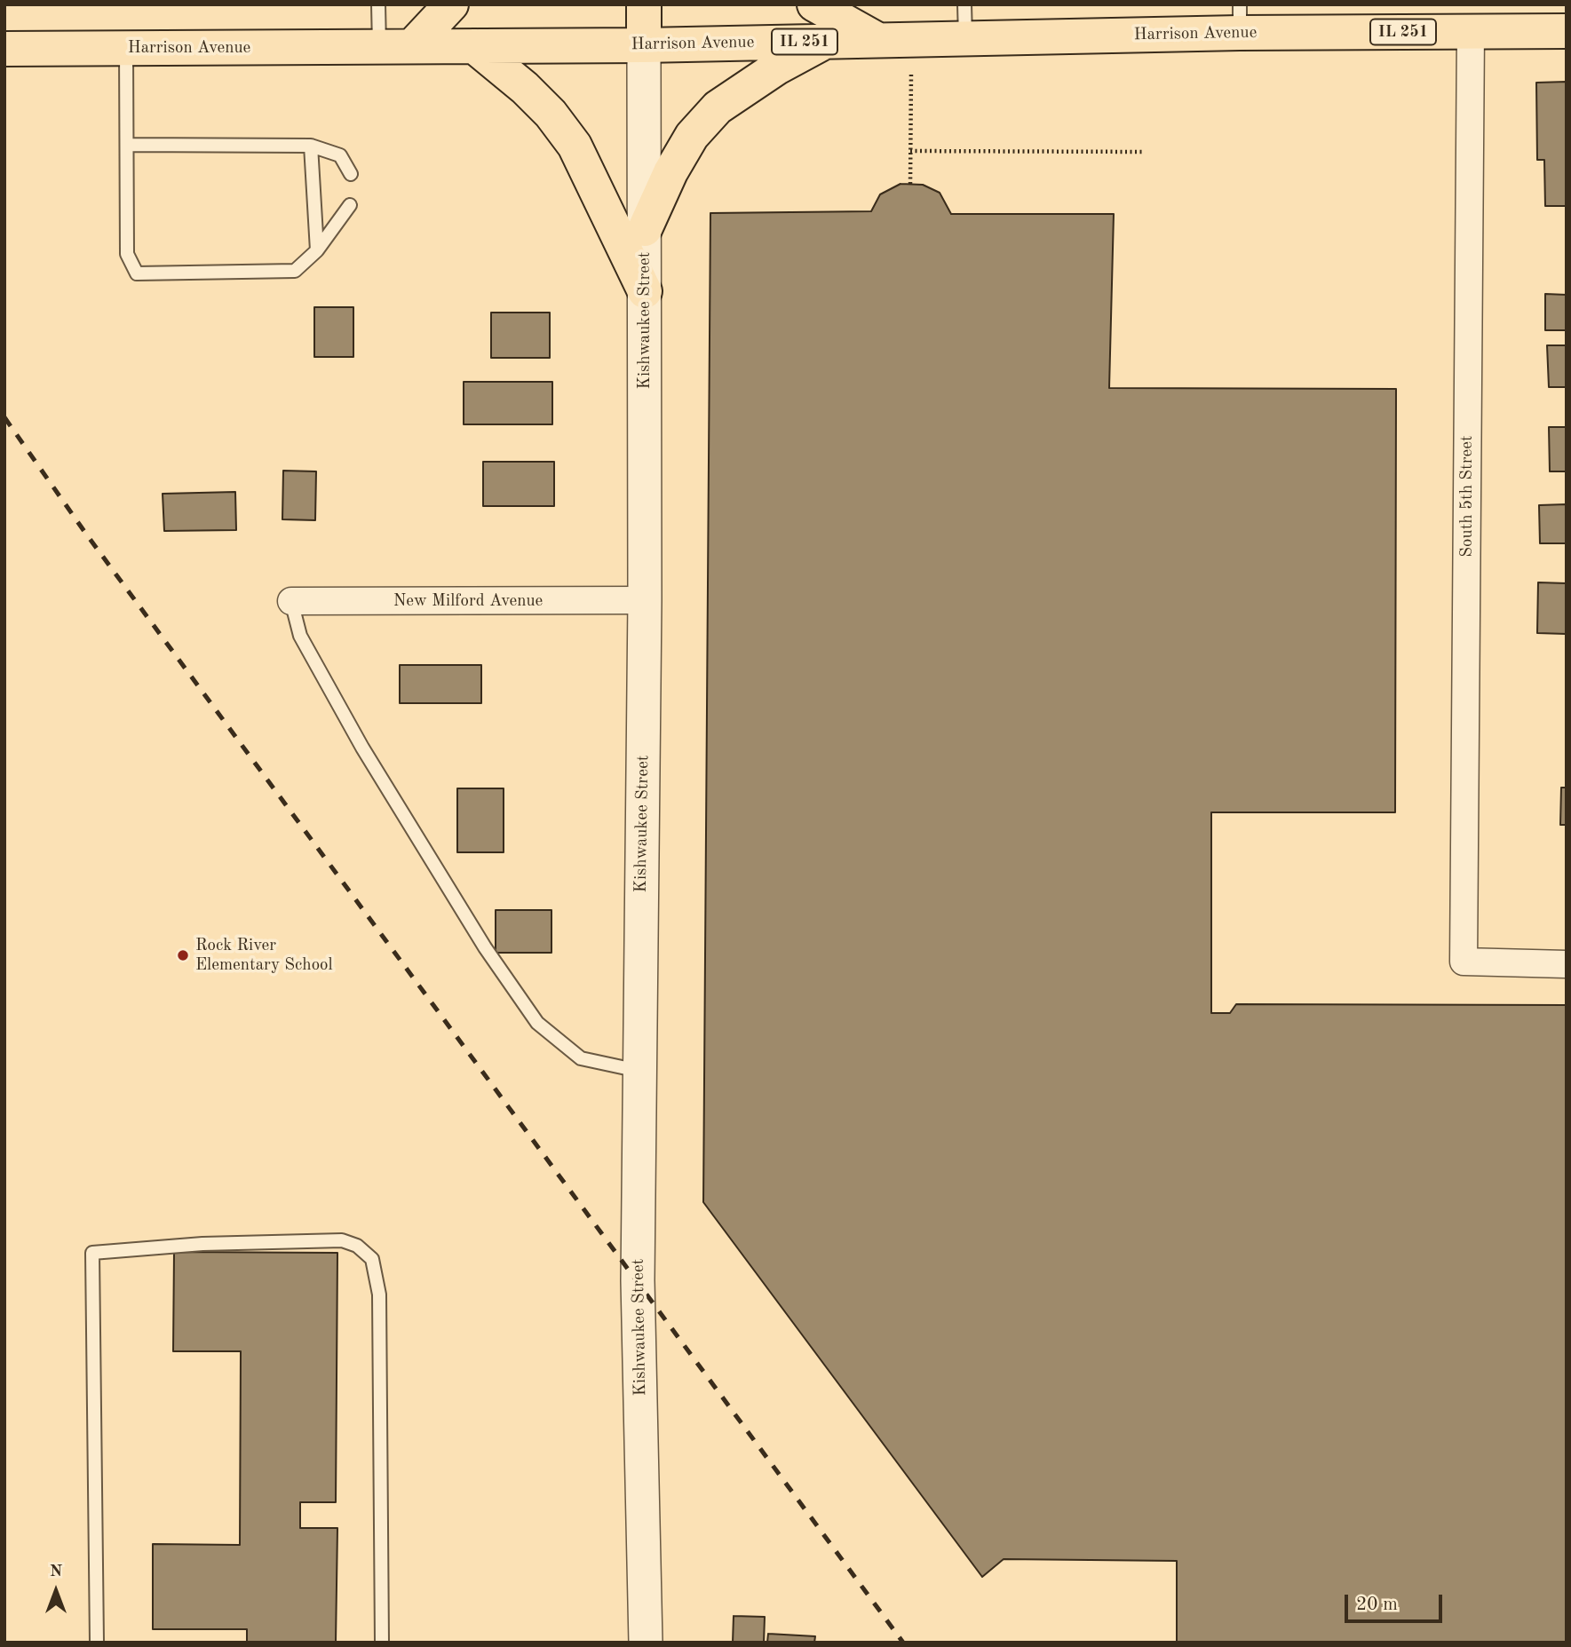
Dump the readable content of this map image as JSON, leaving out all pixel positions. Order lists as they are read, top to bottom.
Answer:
{
  "streets": {
    "main road": ["IL 251", "Harrison Avenue", "Kishwaukee Street"],
    "street": ["South 5th Street", "New Milford Avenue"]
  },
  "crossings": [
    ["Harrison Avenue", "Kishwaukee Street"],
    ["Harrison Avenue", "South 5th Street"],
    ["Kishwaukee Street", "New Milford Avenue"]
  ],
  "places": ["Rock River Elementary School"],
  "scale_bar": "20 m",
  "north": "top"
}
